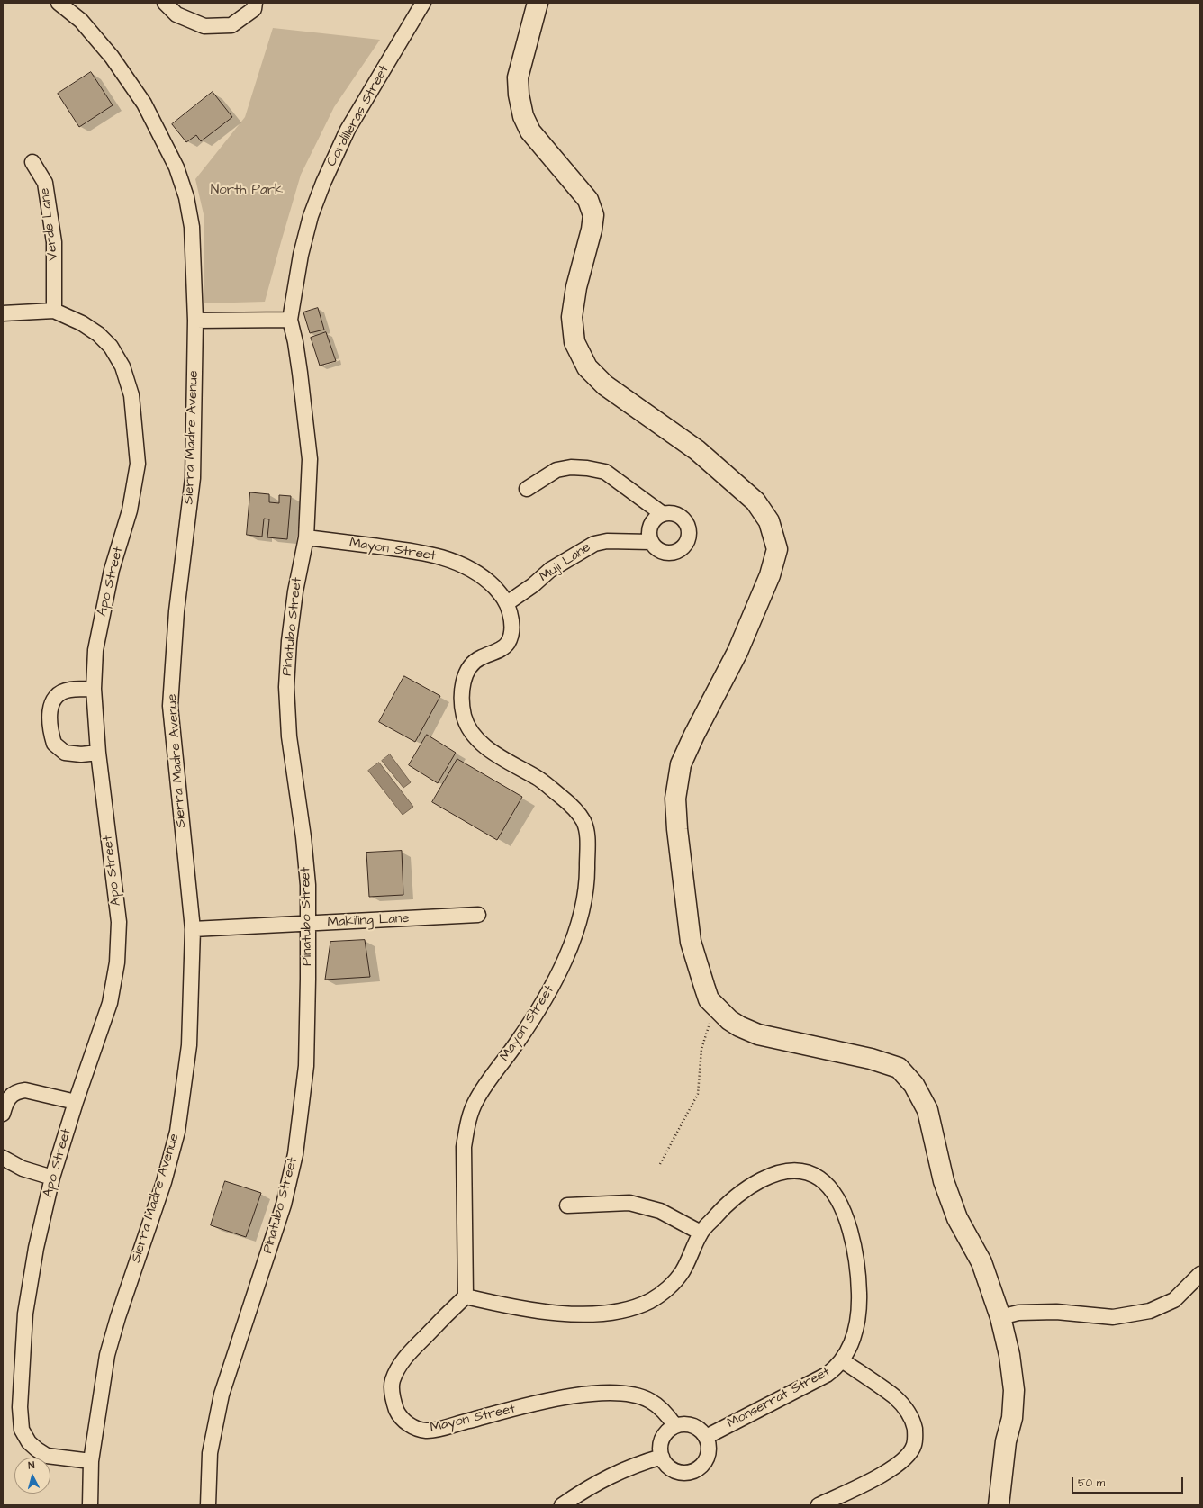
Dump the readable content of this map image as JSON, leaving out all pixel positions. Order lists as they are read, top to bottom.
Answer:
{
  "streets": {
    "street": [
      "Cordilleras Street",
      "Verde Lane",
      "Sierra Madre Avenue",
      "Mayon Street",
      "Muji Lane",
      "Apo Street",
      "Pinatubo Street",
      "Makiling Lane",
      "Monserrat Street"
    ]
  },
  "crossings": [
    ["Cordilleras Street", "Pinatubo Street"],
    ["Verde Lane", "Apo Street"],
    ["Sierra Madre Avenue", "Apo Street"],
    ["Sierra Madre Avenue", "Makiling Lane"],
    ["Mayon Street", "Muji Lane"],
    ["Mayon Street", "Pinatubo Street"],
    ["Mayon Street", "Monserrat Street"],
    ["Pinatubo Street", "Makiling Lane"]
  ],
  "parks": ["North Park"],
  "scale_bar": "50 m",
  "north": "top"
}
